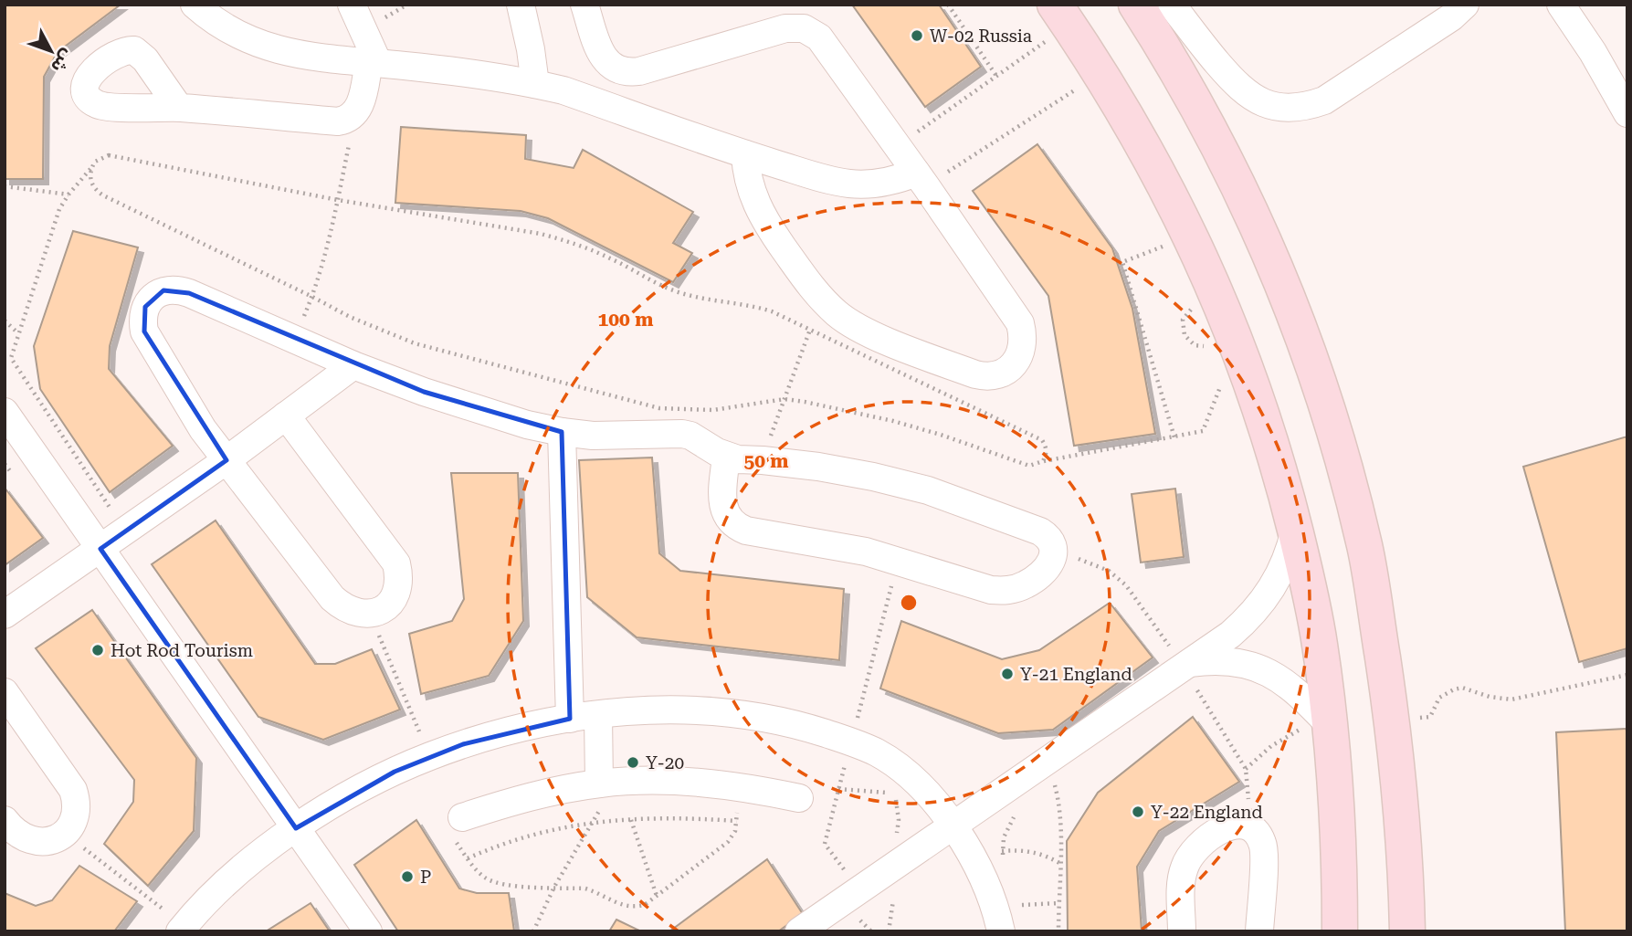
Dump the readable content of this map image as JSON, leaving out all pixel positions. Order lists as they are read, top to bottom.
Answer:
{
  "places": [
    "W-02 Russia",
    "Hot Rod Tourism",
    "Y-21 England",
    "Y-20",
    "Y-22 England",
    "P"
  ],
  "north": "bottom right",
  "rings": ["100 m", "50 m"]
}
